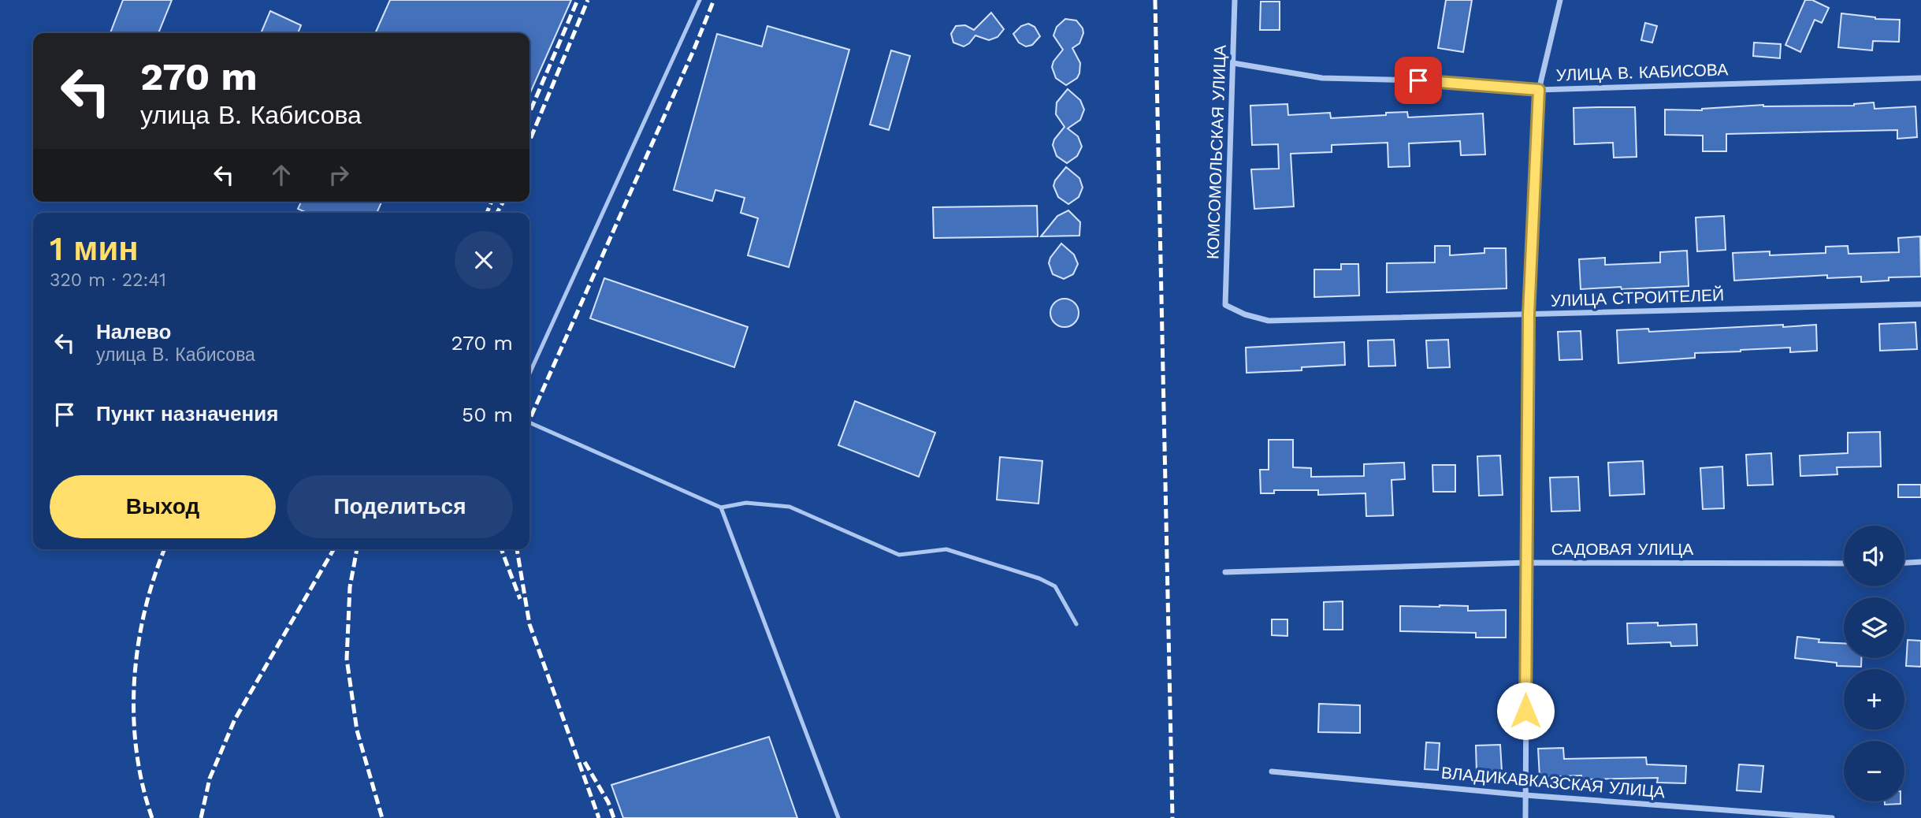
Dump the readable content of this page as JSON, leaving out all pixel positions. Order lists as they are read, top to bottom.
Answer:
{
  "streets": {
    "street": [
      "УЛИЦА В. КАБИСОВА",
      "КОМСОМОЛЬСКАЯ УЛИЦА",
      "УЛИЦА СТРОИТЕЛЕЙ",
      "САДОВАЯ УЛИЦА",
      "ВЛАДИКАВКАЗСКАЯ УЛИЦА"
    ]
  },
  "crossings": [
    ["УЛИЦА В. КАБИСОВА", "КОМСОМОЛЬСКАЯ УЛИЦА"],
    ["КОМСОМОЛЬСКАЯ УЛИЦА", "УЛИЦА СТРОИТЕЛЕЙ"]
  ],
  "page": {
    "turn": ["270 m", "улица В. Кабисова"],
    "heading": ["1 мин", "320 m · 22:41"],
    "list": [
      {
        "name": "Налево",
        "note": "улица В. Кабисова",
        "value": "270 m"
      },
      {
        "name": "Пункт назначения",
        "value": "50 m"
      }
    ],
    "buttons": ["Выход", "Поделиться"],
    "map_buttons": ["+", "−"]
  }
}
